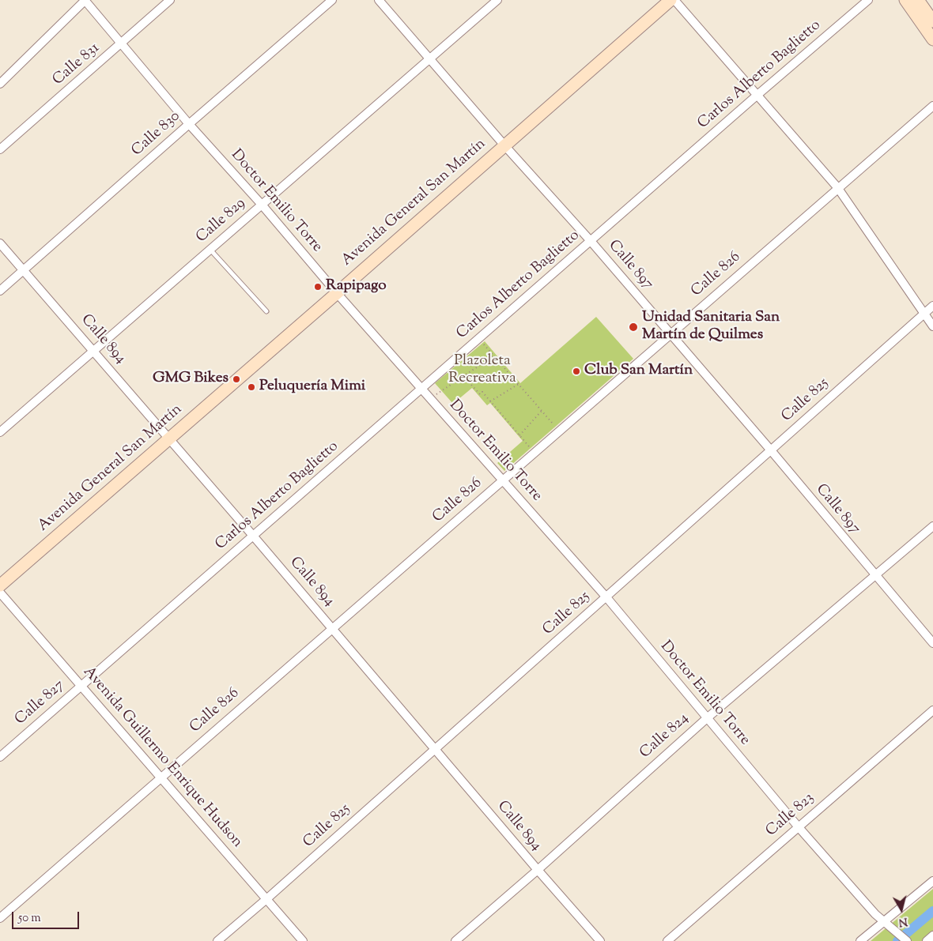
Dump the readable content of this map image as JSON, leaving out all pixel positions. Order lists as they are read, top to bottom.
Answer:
{
  "streets": {
    "main road": ["Avenida General San Martín"],
    "street": [
      "Calle 831",
      "Carlos Alberto Baglietto",
      "Calle 830",
      "Doctor Emilio Torre",
      "Calle 829",
      "Calle 897",
      "Calle 826",
      "Calle 894",
      "Calle 825",
      "Calle 827",
      "Calle 824",
      "Avenida Guillermo Enrique Hudson",
      "Calle 823"
    ]
  },
  "crossings": [
    ["Calle 831", "Doctor Emilio Torre"],
    ["Carlos Alberto Baglietto", "Doctor Emilio Torre"],
    ["Carlos Alberto Baglietto", "Calle 897"],
    ["Carlos Alberto Baglietto", "Calle 894"],
    ["Carlos Alberto Baglietto", "Calle 827"],
    ["Carlos Alberto Baglietto", "Avenida Guillermo Enrique Hudson"],
    ["Calle 830", "Doctor Emilio Torre"],
    ["Calle 830", "Calle 894"],
    ["Doctor Emilio Torre", "Avenida General San Martín"],
    ["Doctor Emilio Torre", "Calle 829"],
    ["Doctor Emilio Torre", "Calle 826"],
    ["Doctor Emilio Torre", "Calle 825"],
    ["Doctor Emilio Torre", "Calle 824"],
    ["Doctor Emilio Torre", "Calle 823"],
    ["Avenida General San Martín", "Calle 897"],
    ["Avenida General San Martín", "Calle 894"],
    ["Calle 829", "Calle 897"],
    ["Calle 829", "Calle 894"],
    ["Calle 897", "Calle 826"],
    ["Calle 897", "Calle 825"],
    ["Calle 897", "Calle 824"],
    ["Calle 826", "Calle 894"],
    ["Calle 826", "Avenida Guillermo Enrique Hudson"],
    ["Calle 894", "Calle 825"],
    ["Calle 894", "Calle 824"],
    ["Calle 825", "Avenida Guillermo Enrique Hudson"],
    ["Calle 827", "Avenida Guillermo Enrique Hudson"]
  ],
  "parks": ["Plazoleta Recreativa"],
  "places": [
    "Rapipago",
    "Unidad Sanitaria San Martín de Quilmes",
    "Club San Martín",
    "GMG Bikes",
    "Peluquería Mimi"
  ],
  "scale_bar": "50 m",
  "north": "bottom"
}
